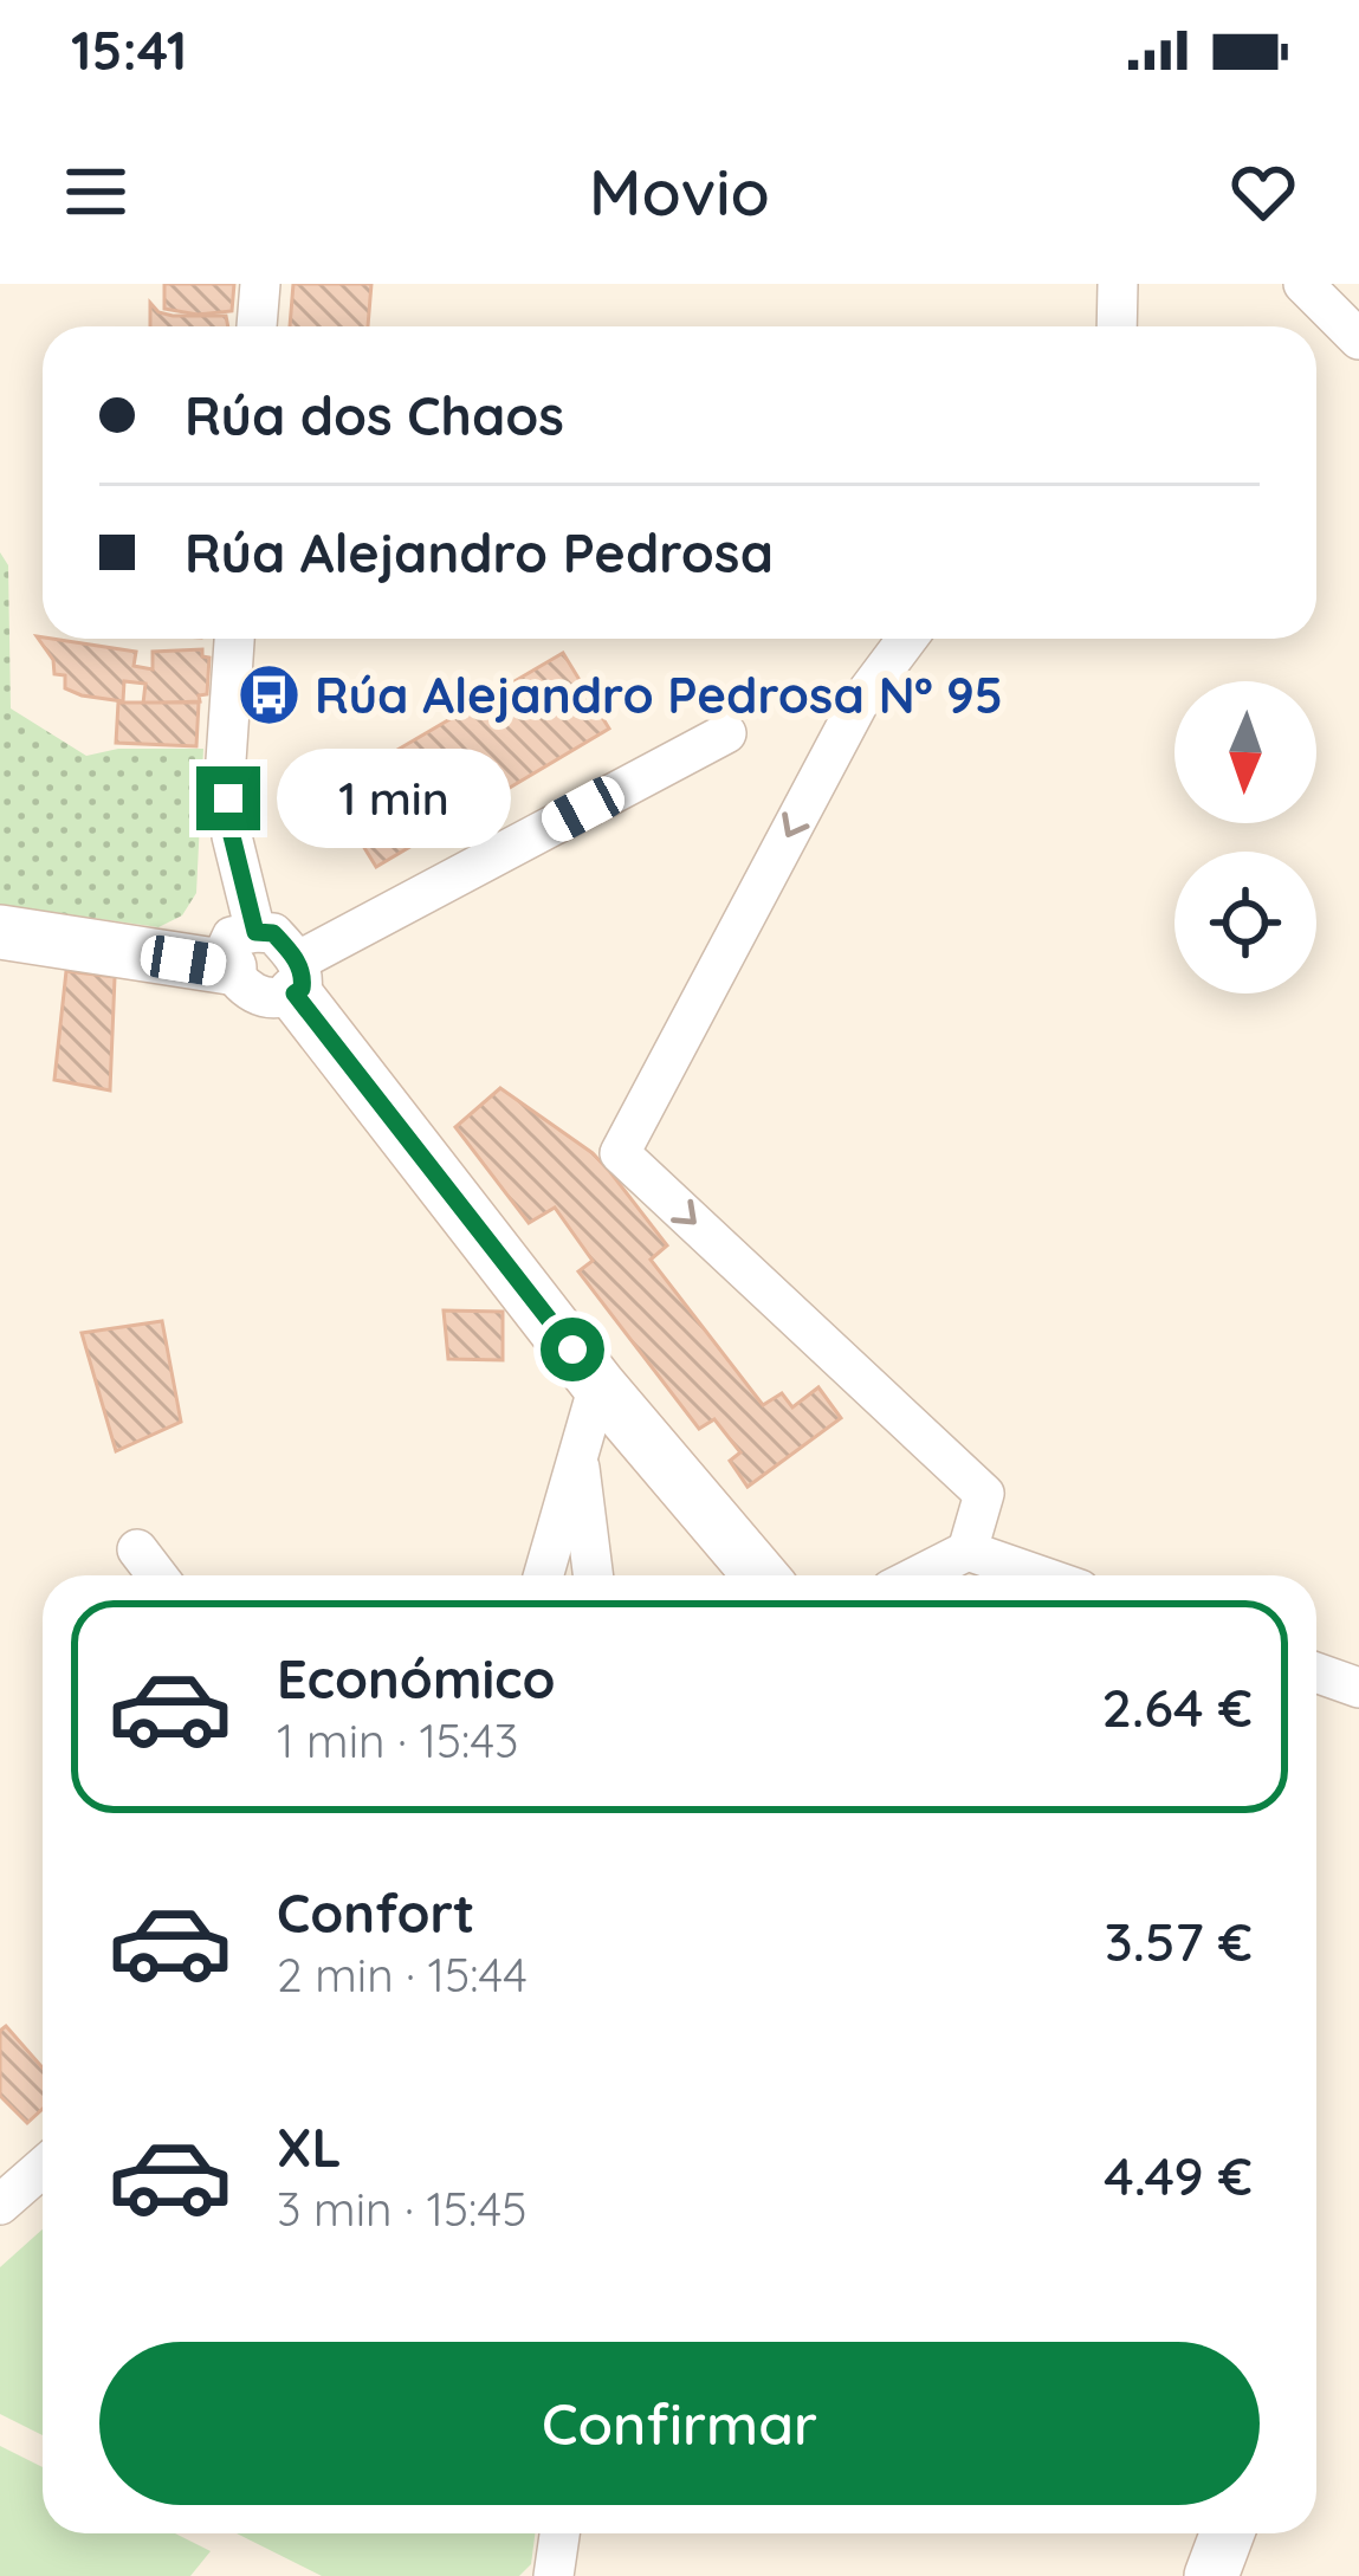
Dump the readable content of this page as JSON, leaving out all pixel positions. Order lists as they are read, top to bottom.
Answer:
{
  "places": {
    "bus stop": ["Rúa Alejandro Pedrosa Nº 95"]
  },
  "north": "bottom",
  "page": {
    "status": "15:41",
    "header": "Movio",
    "banner": ["Rúa dos Chaos", "Rúa Alejandro Pedrosa"],
    "bubble": "1 min",
    "list": [
      {
        "name": "Económico",
        "note": "1 min · 15:43",
        "value": "2.64 €"
      },
      {
        "name": "Confort",
        "note": "2 min · 15:44",
        "value": "3.57 €"
      },
      {
        "name": "XL",
        "note": "3 min · 15:45",
        "value": "4.49 €"
      }
    ],
    "buttons": "Confirmar"
  }
}
